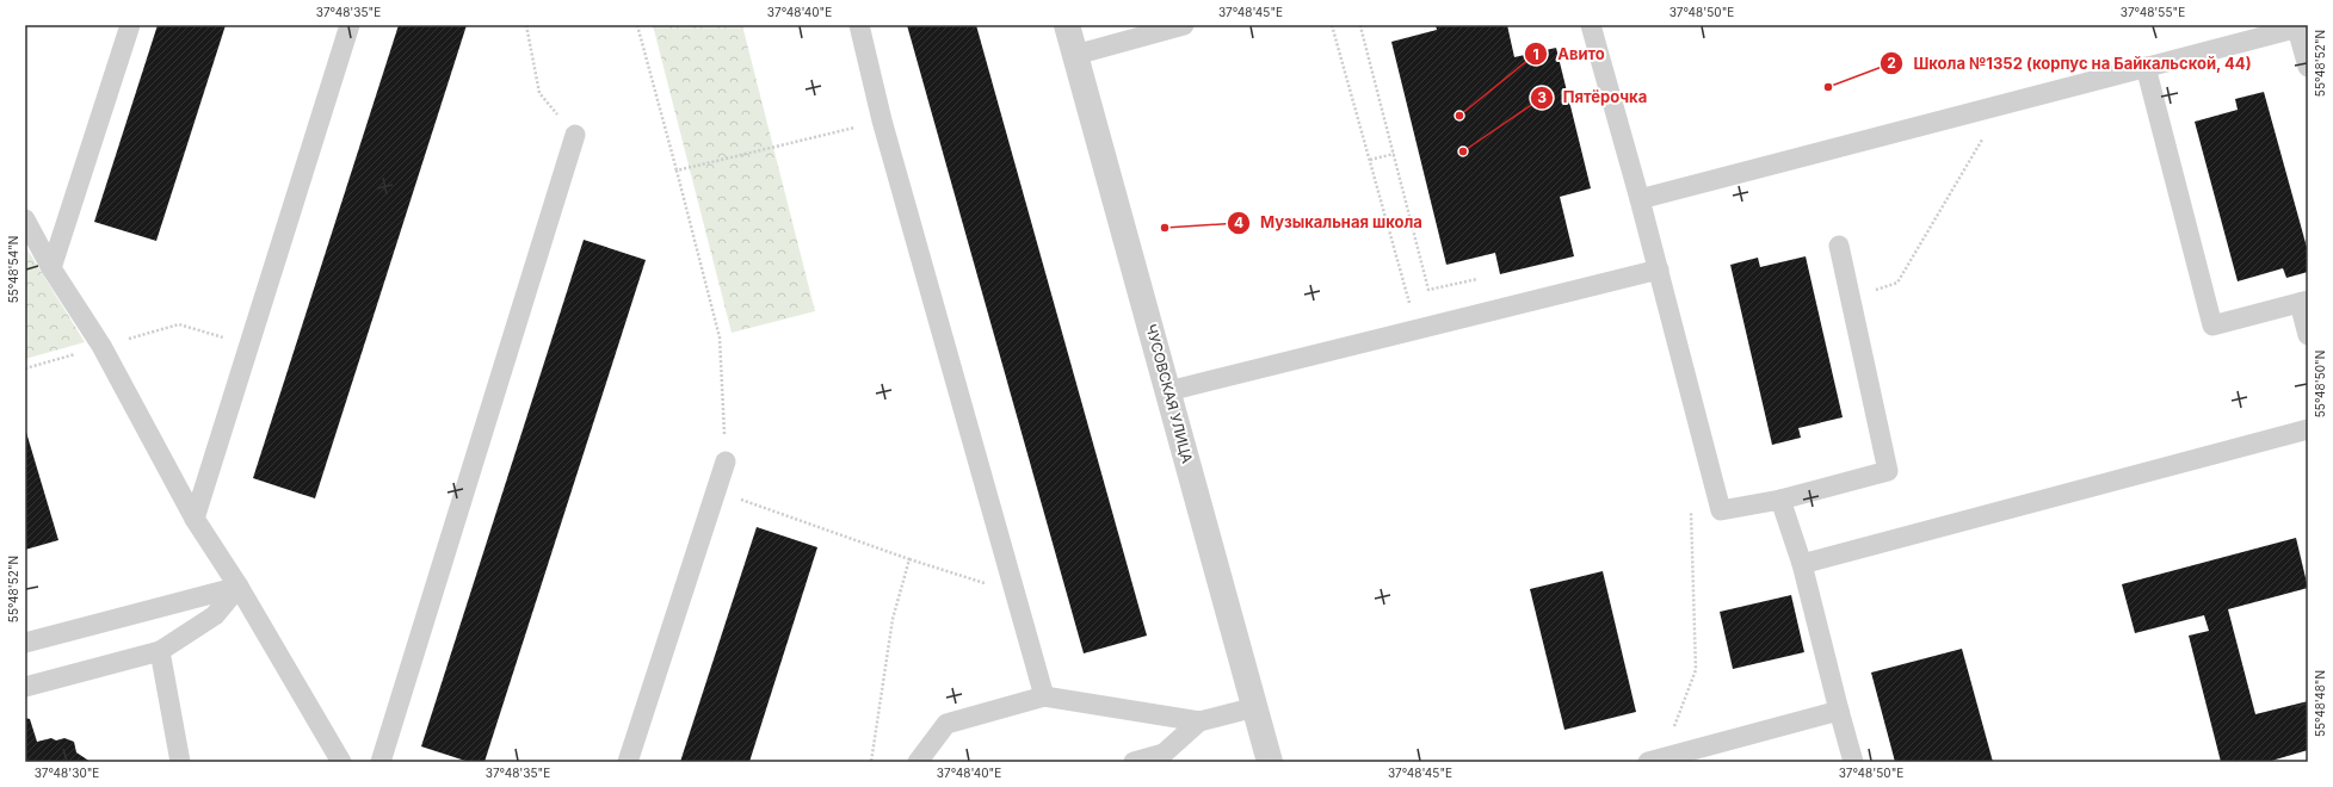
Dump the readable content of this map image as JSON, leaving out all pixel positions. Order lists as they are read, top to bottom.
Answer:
{
  "streets": {
    "street": ["ЧУСОВСКАЯ УЛИЦА"]
  },
  "places": [
    "Школа №1352 (корпус на Байкальской, 44)",
    "Авито",
    "Пятёрочка",
    "Музыкальная школа"
  ],
  "coordinates": [
    "37°48'35\"E",
    "37°48'40\"E",
    "37°48'45\"E",
    "37°48'50\"E",
    "37°48'55\"E",
    "55°48'52\"N",
    "55°48'54\"N",
    "55°48'50\"N",
    "55°48'48\"N",
    "37°48'30\"E"
  ]
}
